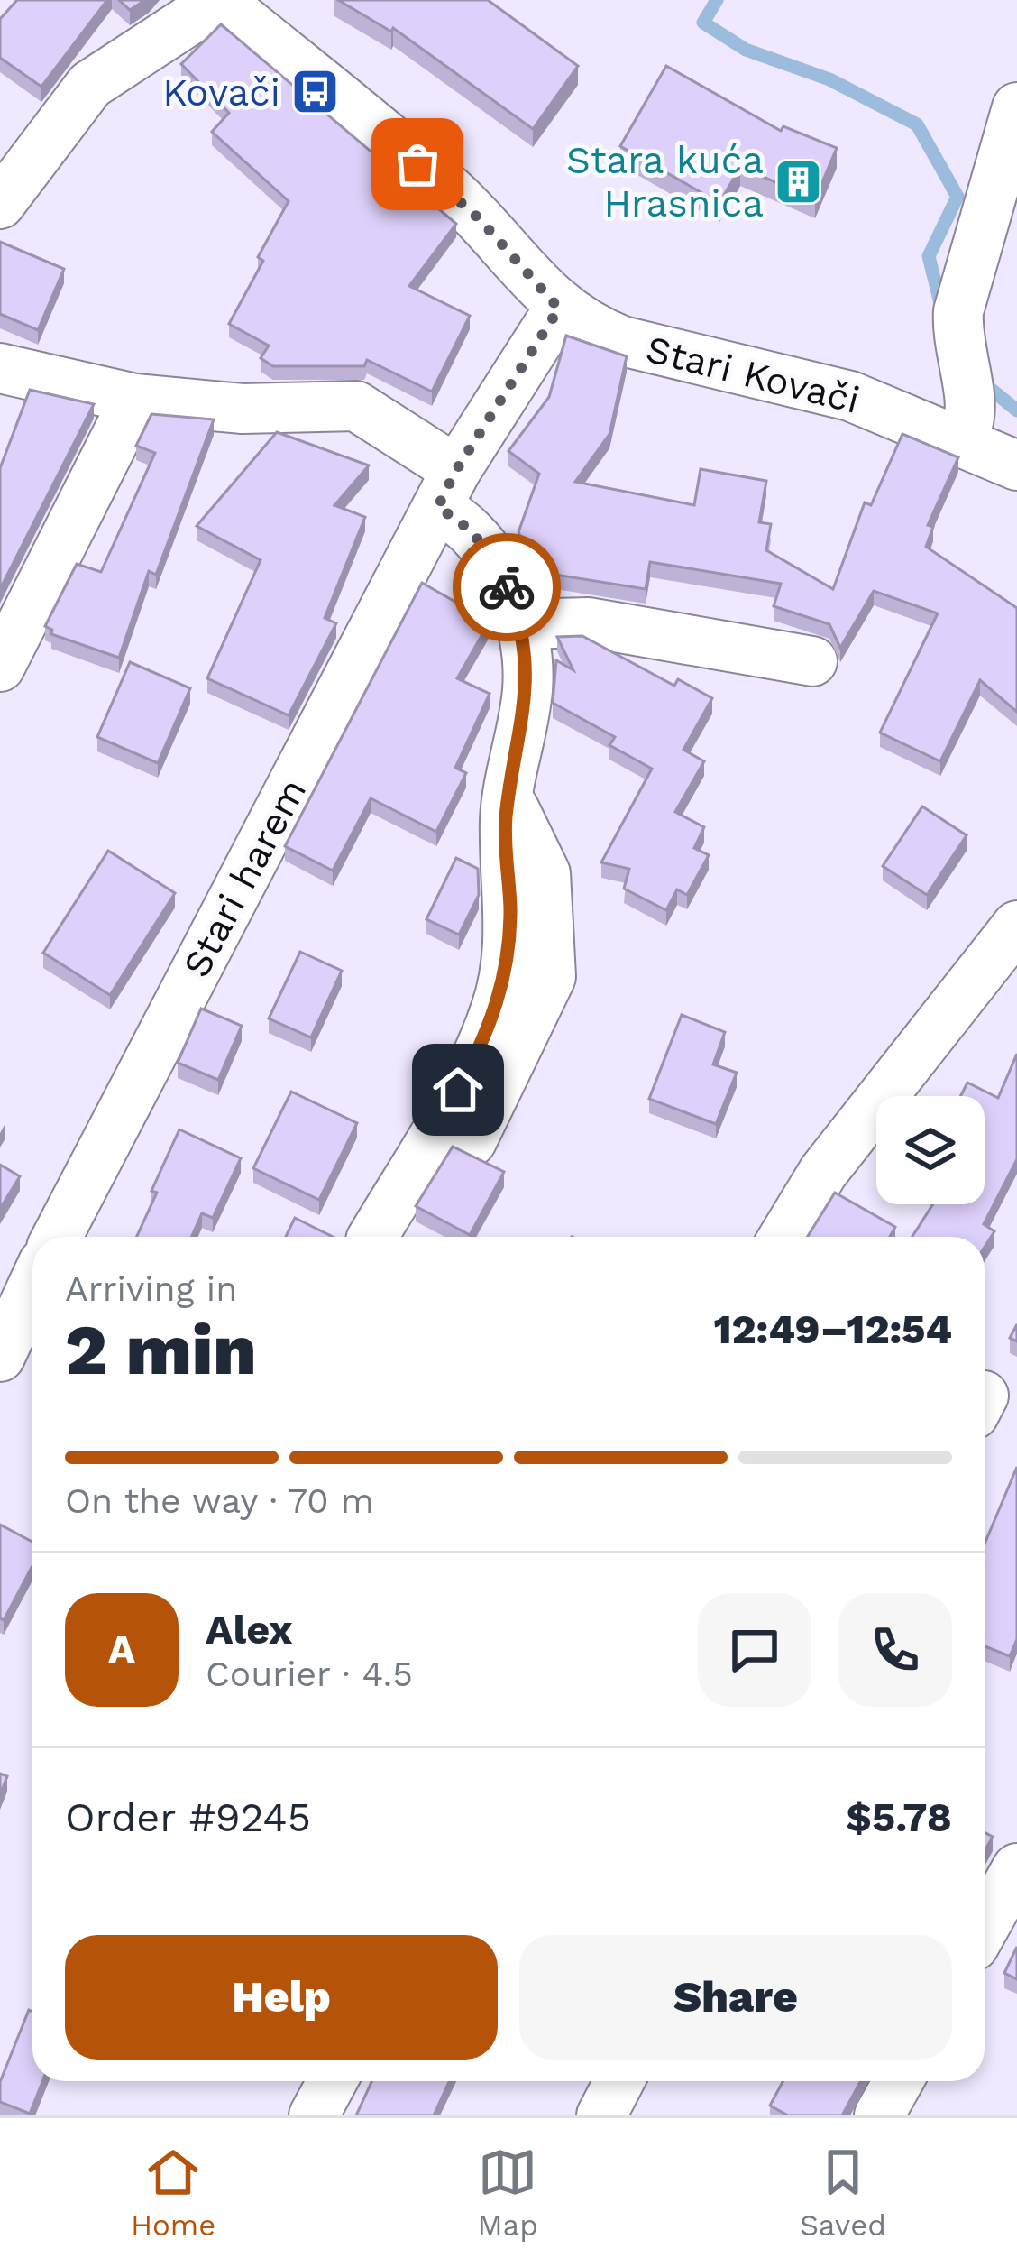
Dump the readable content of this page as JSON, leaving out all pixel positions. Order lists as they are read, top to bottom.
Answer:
{
  "streets": {
    "street": ["Stari Kovači", "Stari harem"]
  },
  "crossings": [
    ["Stari Kovači", "Stari harem"]
  ],
  "places": {
    "bus stop": ["Kovači"],
    "building": ["Stara kuća Hrasnica"]
  },
  "page": {
    "heading": ["2 min", "Arriving in", "12:49–12:54"],
    "panel": [
      "Alex",
      "Courier · 4.5",
      "Order #9245",
      "$5.78"
    ],
    "bar": "On the way · 70 m",
    "round": "A",
    "buttons": ["Help", "Share"],
    "tabs": ["Home", "Map", "Saved"]
  }
}
